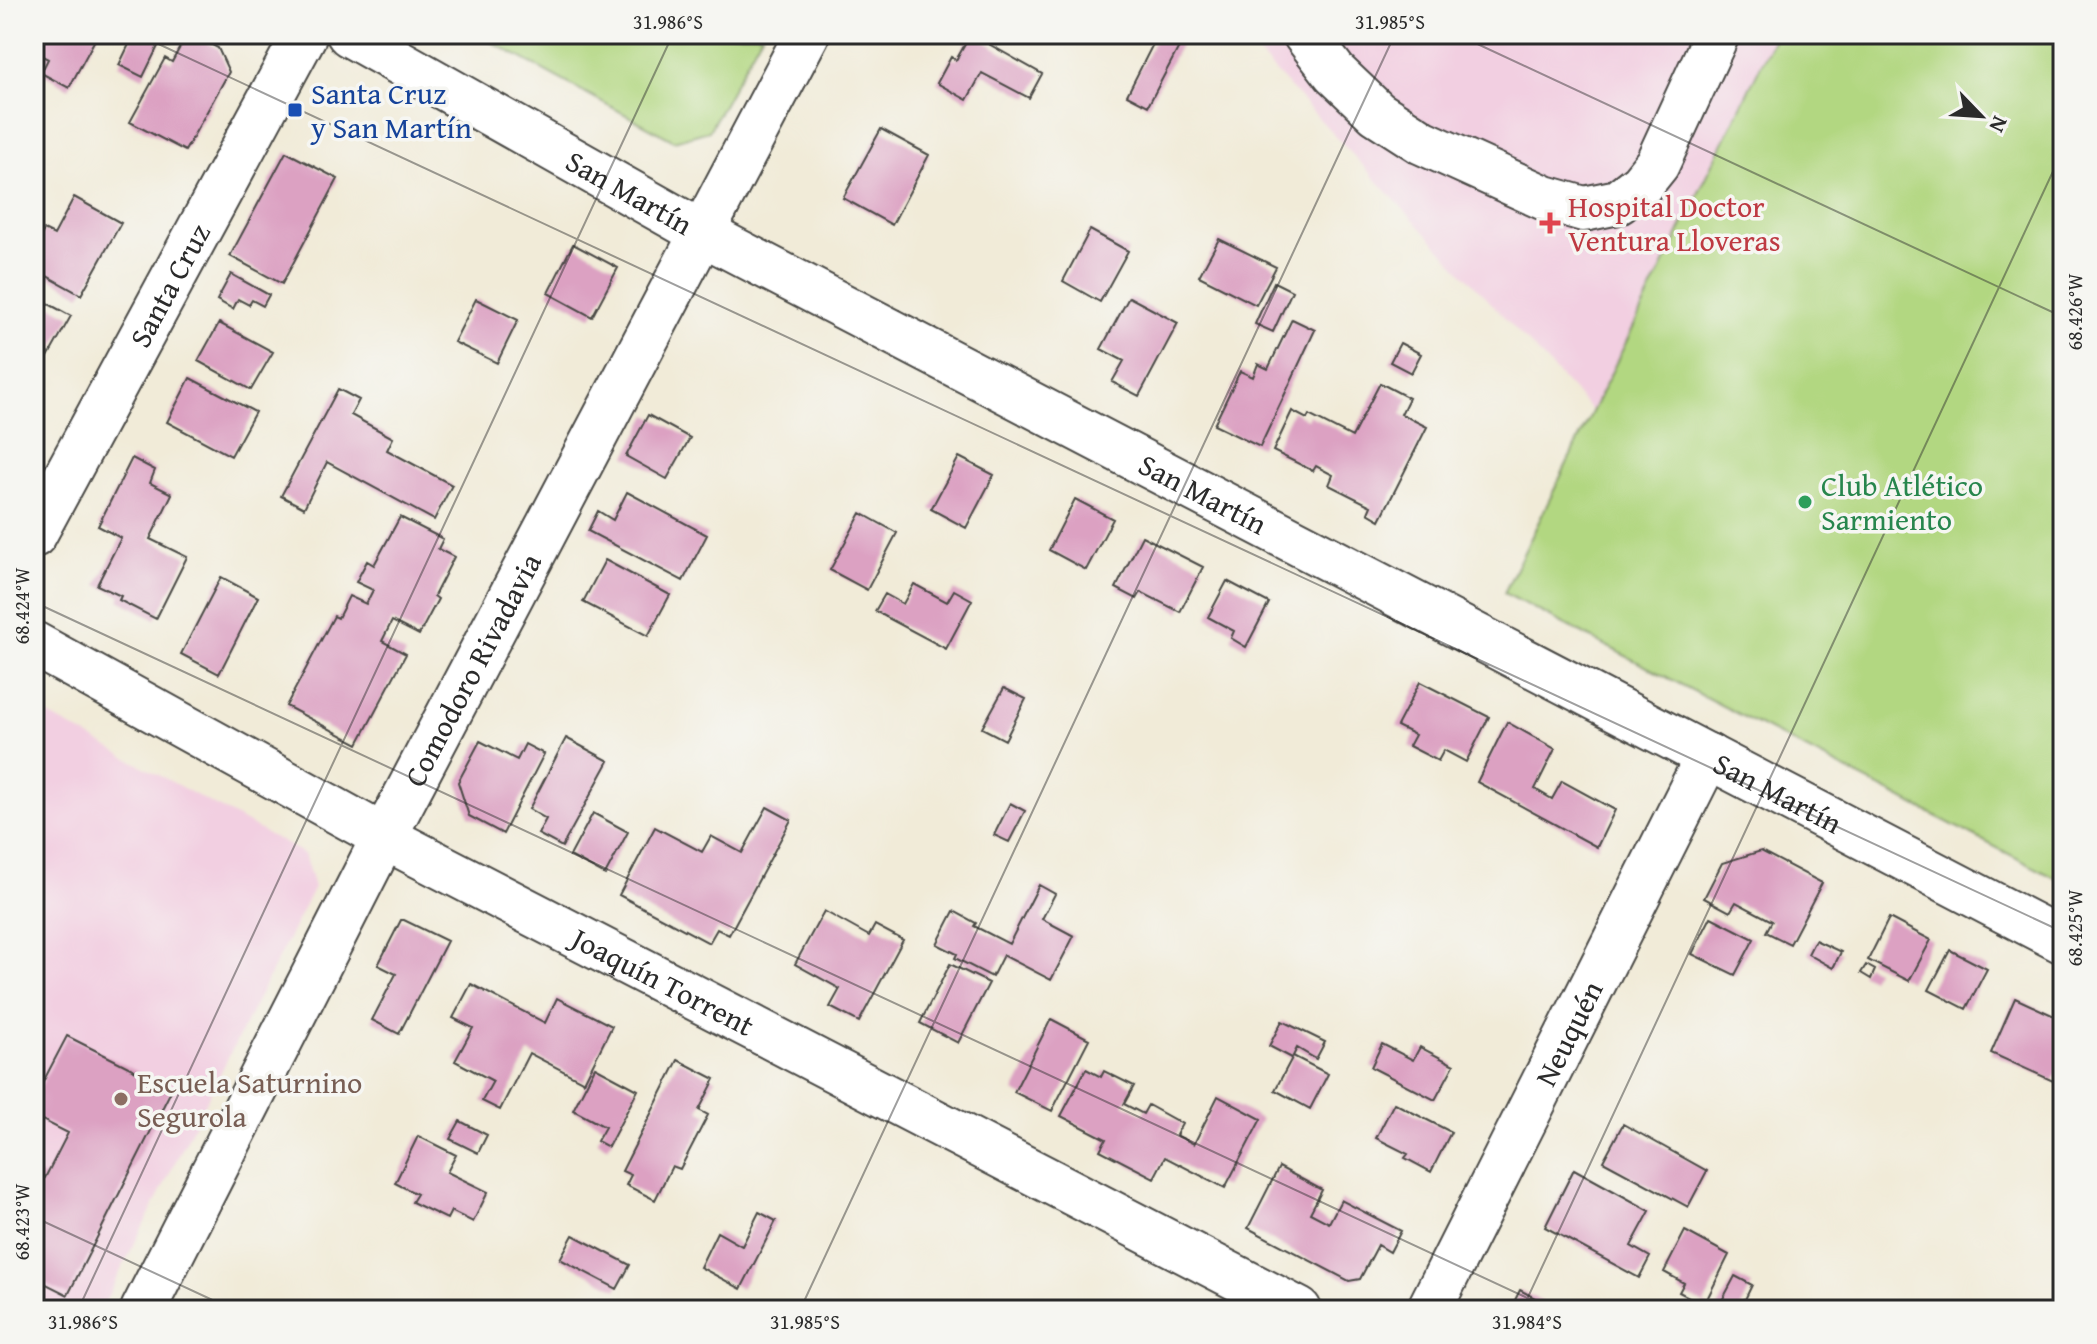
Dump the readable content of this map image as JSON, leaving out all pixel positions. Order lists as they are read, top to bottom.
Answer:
{
  "streets": {
    "street": [
      "San Martín",
      "Santa Cruz",
      "Comodoro Rivadavia",
      "Joaquín Torrent",
      "Neuquén"
    ]
  },
  "crossings": [
    ["San Martín", "Comodoro Rivadavia"],
    ["San Martín", "Neuquén"],
    ["Comodoro Rivadavia", "Joaquín Torrent"]
  ],
  "places": {
    "transit": ["Santa Cruz y San Martín"],
    "health": ["Hospital Doctor Ventura Lloveras"],
    "other": ["Club Atlético Sarmiento", "Escuela Saturnino Segurola"]
  },
  "north": "bottom right",
  "coordinates": [
    "31.986°S",
    "31.985°S",
    "68.426°W",
    "68.424°W",
    "68.425°W",
    "68.423°W",
    "31.984°S"
  ]
}
